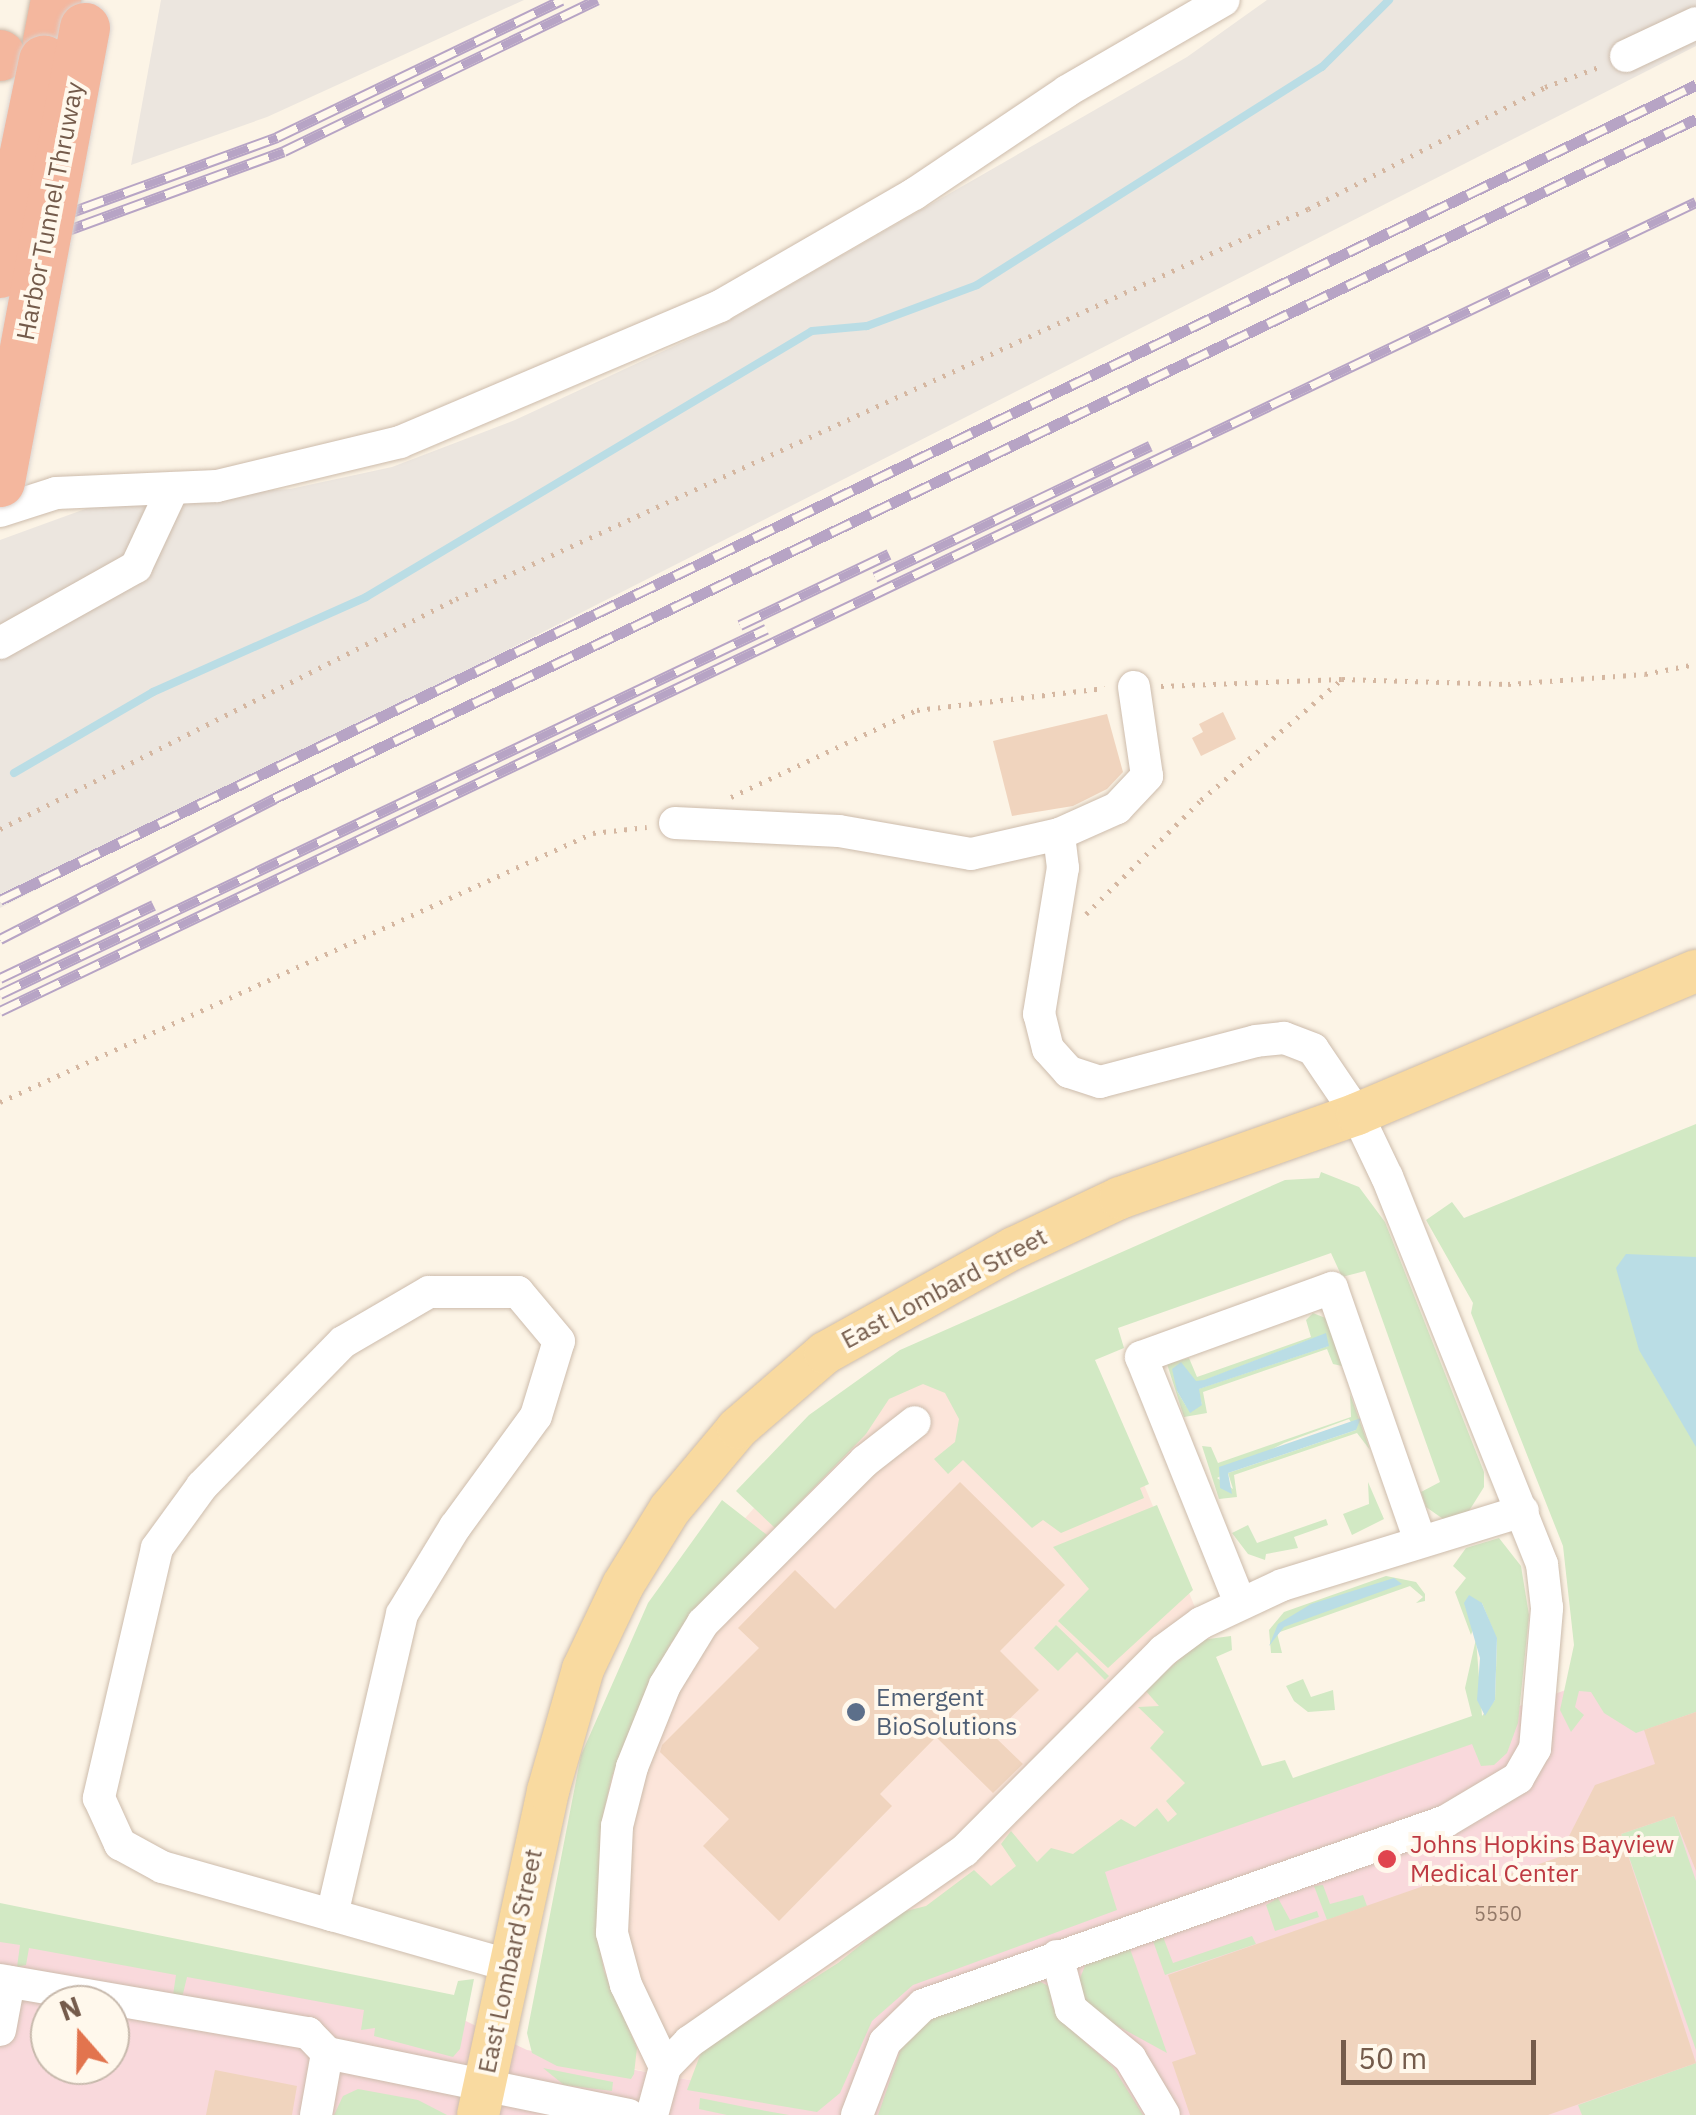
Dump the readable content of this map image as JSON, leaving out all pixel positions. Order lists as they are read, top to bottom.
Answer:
{
  "streets": {
    "highway": ["Harbor Tunnel Thruway"],
    "main road": ["East Lombard Street"]
  },
  "places": ["Emergent BioSolutions", "Johns Hopkins Bayview Medical Center"],
  "house_numbers": ["5550"],
  "scale_bar": "50 m",
  "north": "top"
}
